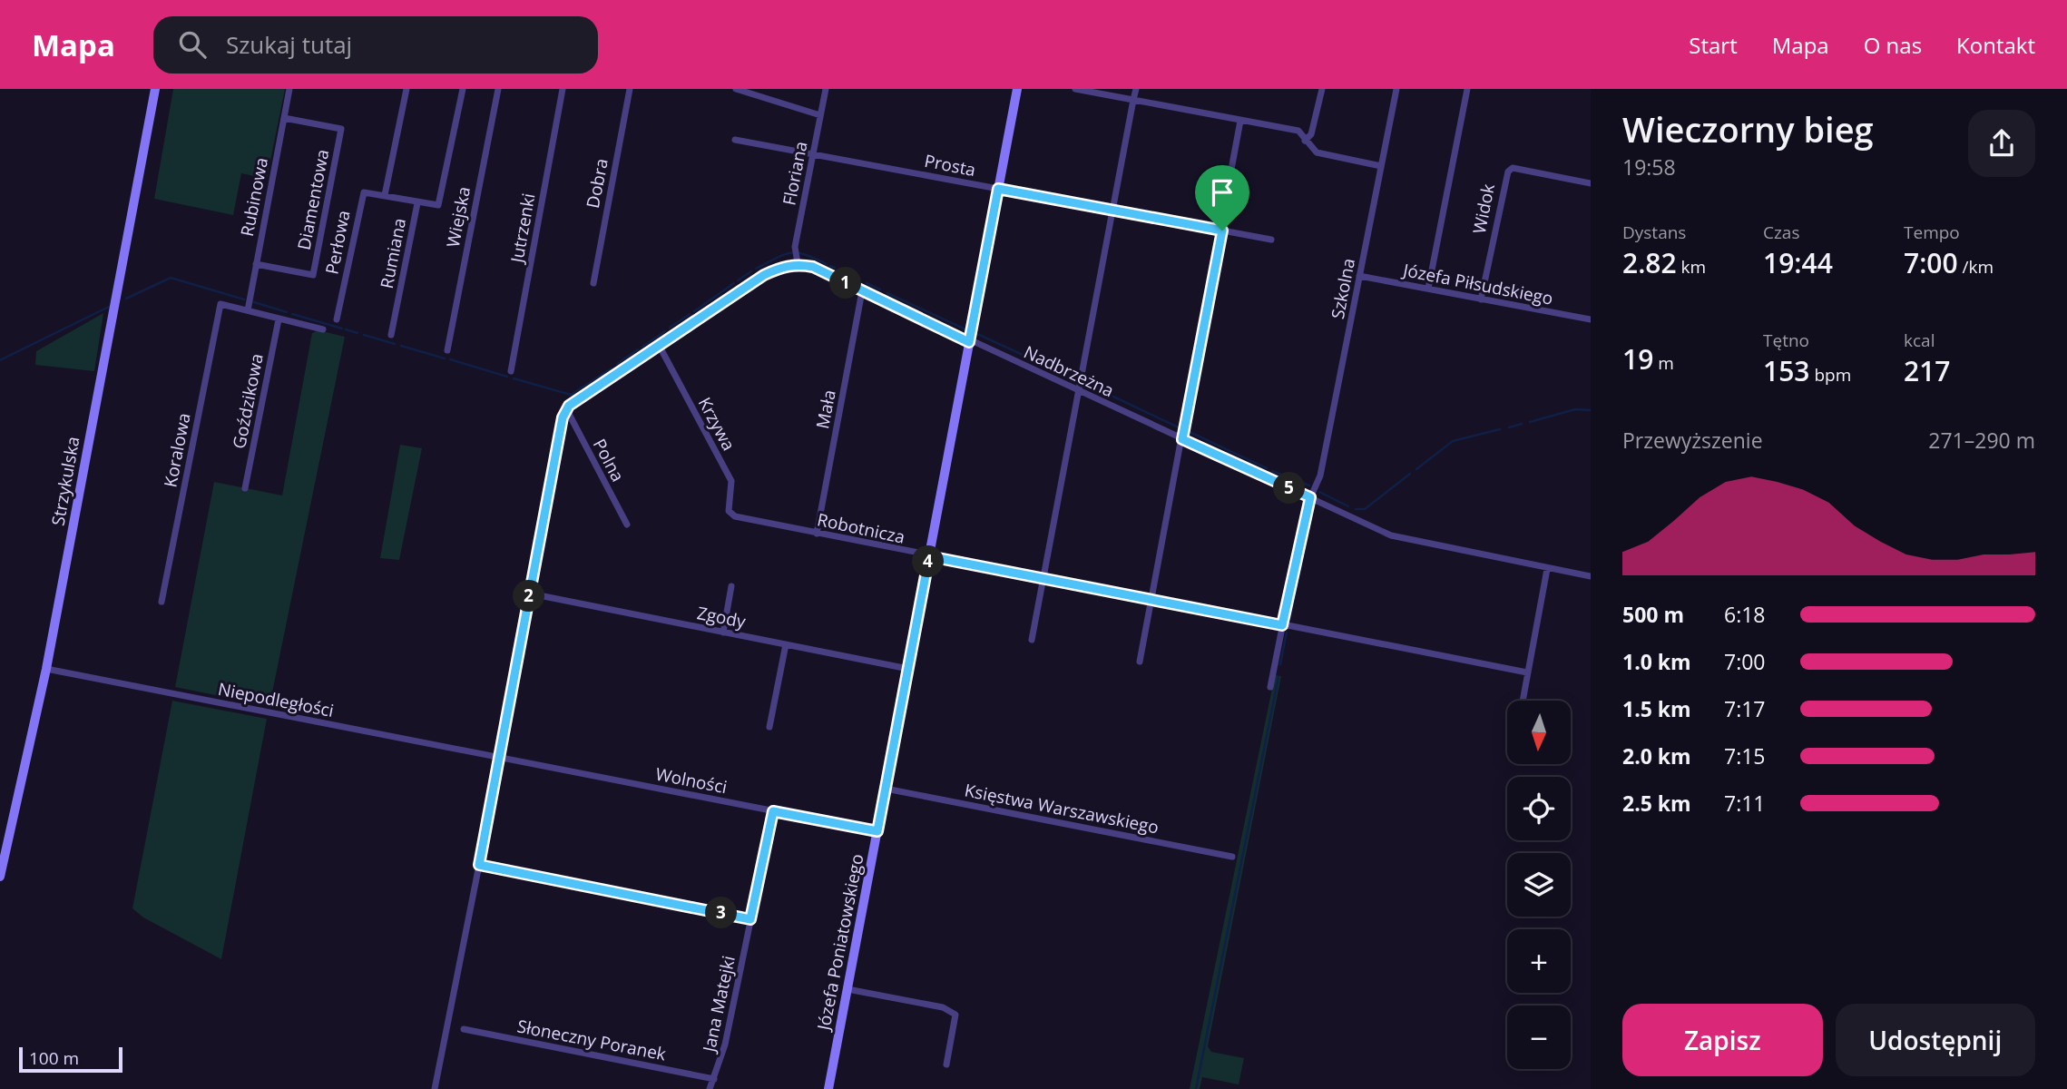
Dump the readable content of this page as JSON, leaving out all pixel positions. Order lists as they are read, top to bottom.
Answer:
{
  "streets": {
    "street": [
      "Prosta",
      "Floriana",
      "Dobra",
      "Rubinowa",
      "Diamentowa",
      "Widok",
      "Wiejska",
      "Jutrzenki",
      "Perłowa",
      "Rumiana",
      "Józefa Piłsudskiego",
      "Szkolna",
      "Nadbrzeżna",
      "Goździkowa",
      "Mała",
      "Krzywa",
      "Koralowa",
      "Polna",
      "Strzykulska",
      "Robotnicza",
      "Zgody",
      "Niepodległości",
      "Wolności",
      "Księstwa Warszawskiego",
      "Józefa Poniatowskiego",
      "Jana Matejki",
      "Słoneczny Poranek"
    ]
  },
  "crossings": [
    ["Prosta", "Floriana"],
    ["Prosta", "Józefa Poniatowskiego"],
    ["Floriana", "Nadbrzeżna"],
    ["Rubinowa", "Diamentowa"],
    ["Rubinowa", "Koralowa"],
    ["Widok", "Józefa Piłsudskiego"],
    ["Józefa Piłsudskiego", "Szkolna"],
    ["Szkolna", "Nadbrzeżna"],
    ["Szkolna", "Robotnicza"],
    ["Nadbrzeżna", "Mała"],
    ["Nadbrzeżna", "Józefa Poniatowskiego"],
    ["Mała", "Robotnicza"],
    ["Krzywa", "Robotnicza"],
    ["Strzykulska", "Niepodległości"],
    ["Robotnicza", "Józefa Poniatowskiego"],
    ["Zgody", "Józefa Poniatowskiego"],
    ["Niepodległości", "Wolności"],
    ["Wolności", "Józefa Poniatowskiego"],
    ["Wolności", "Jana Matejki"],
    ["Księstwa Warszawskiego", "Józefa Poniatowskiego"],
    ["Jana Matejki", "Słoneczny Poranek"]
  ],
  "scale_bar": "100 m",
  "north": "bottom",
  "page": {
    "header": "Mapa",
    "search": "Szukaj tutaj",
    "nav": [
      "Start",
      "Mapa",
      "O nas",
      "Kontakt"
    ],
    "heading": ["Wieczorny bieg", "19:58"],
    "stats": [
      ["Dystans", "2.82 km"],
      ["Czas", "19:44"],
      ["Tempo", "7:00 /km"],
      ["19 m"],
      ["Tętno", "153 bpm"],
      ["kcal", "217"]
    ],
    "pins": [
      "1",
      "5",
      "4",
      "2",
      "3"
    ],
    "chart": ["Przewyższenie", "271–290 m"],
    "list": [
      {
        "name": "500 m",
        "note": "6:18"
      },
      {
        "name": "1.0 km",
        "note": "7:00"
      },
      {
        "name": "1.5 km",
        "note": "7:17"
      },
      {
        "name": "2.0 km",
        "note": "7:15"
      },
      {
        "name": "2.5 km",
        "note": "7:11"
      }
    ],
    "map_buttons": ["+", "−"],
    "buttons": ["Zapisz", "Udostępnij"],
    "scale": "100 m"
  }
}
